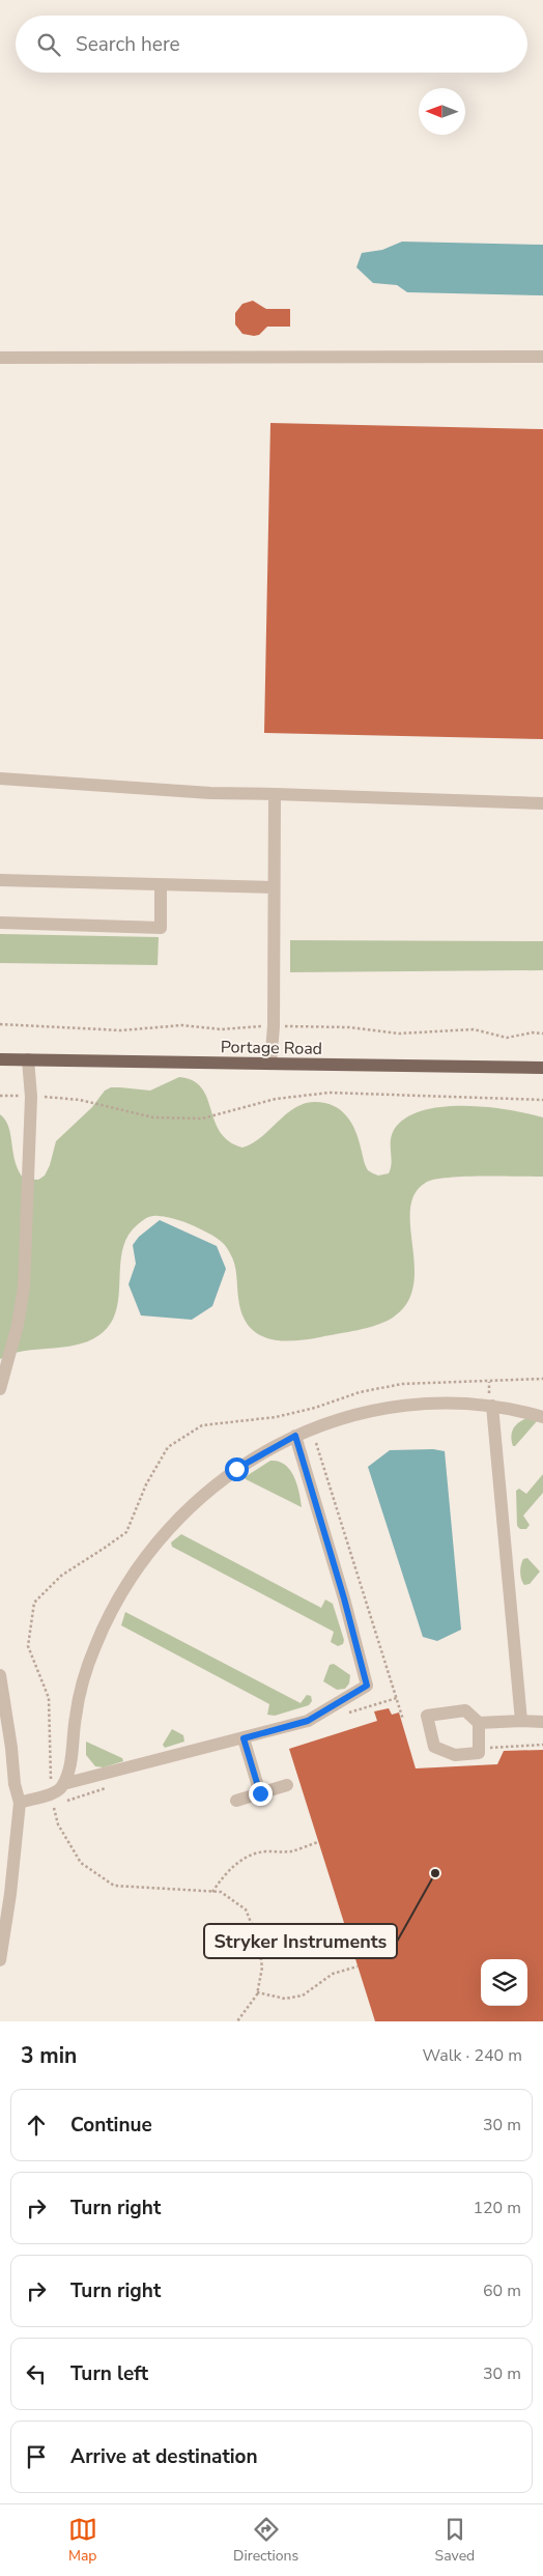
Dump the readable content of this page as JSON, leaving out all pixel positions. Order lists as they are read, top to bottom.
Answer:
{
  "streets": {
    "main road": ["Portage Road"]
  },
  "places": ["Stryker Instruments"],
  "north": "left",
  "page": {
    "search": "Search here",
    "heading": ["3 min", "Walk · 240 m"],
    "list": [
      ["Continue", "30 m"],
      ["Turn right", "120 m"],
      ["Turn right", "60 m"],
      ["Turn left", "30 m"],
      "Arrive at destination"
    ],
    "nav": ["Map", "Directions", "Saved"]
  }
}
